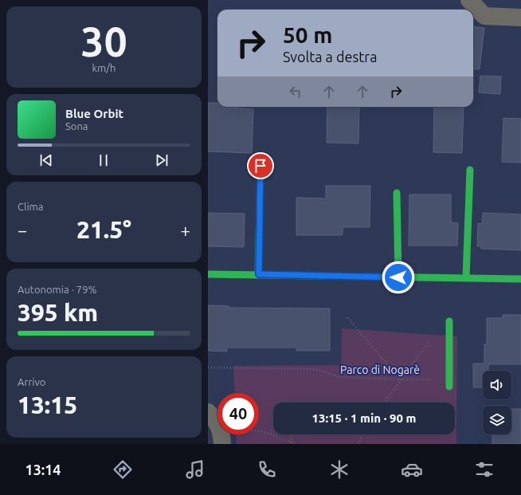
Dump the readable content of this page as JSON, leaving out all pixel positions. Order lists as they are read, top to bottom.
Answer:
{
  "parks": ["Parco di Nogarè"],
  "page": {
    "tile": [
      ["30", "km/h"],
      "Clima",
      ["Autonomia · 79%", "395 km"],
      ["Arrivo", "13:15"]
    ],
    "turn": ["50 m", "Svolta a destra"],
    "song": ["Blue Orbit", "Sona"],
    "heat": ["−", "21.5°", "+"],
    "limit": "40",
    "trip": "13:15 · 1 min · 90 m",
    "tabs": "13:14"
  }
}
